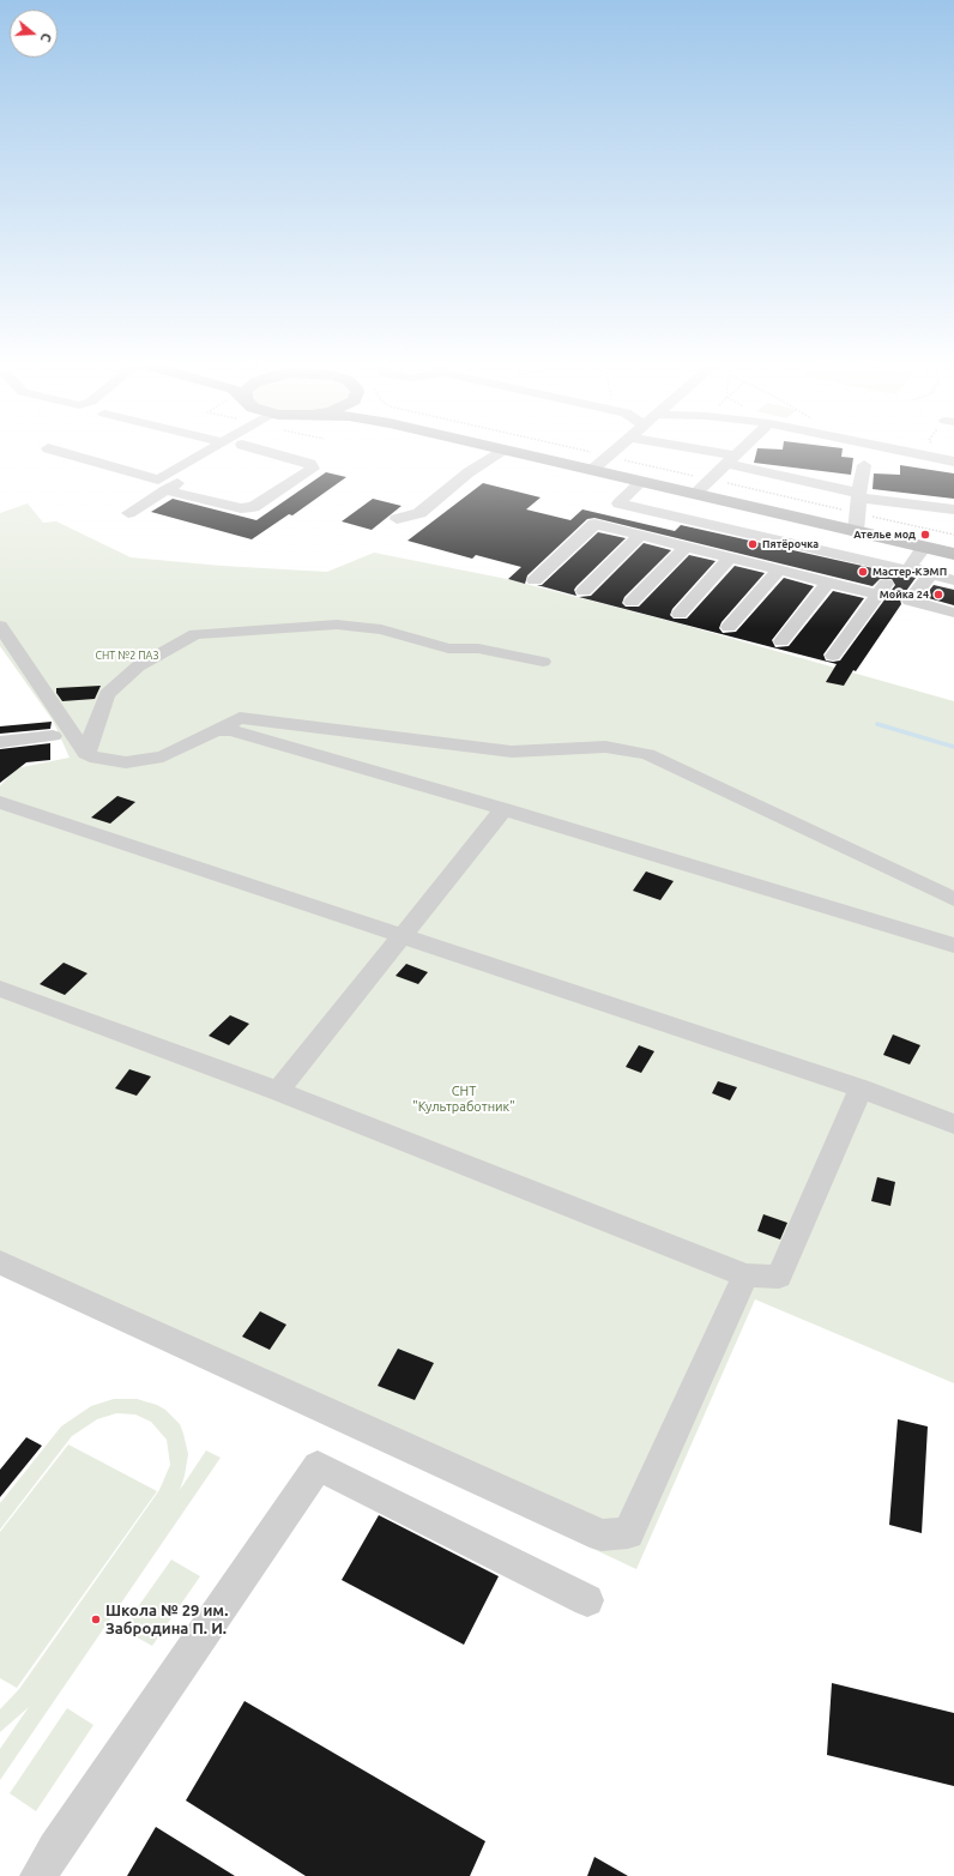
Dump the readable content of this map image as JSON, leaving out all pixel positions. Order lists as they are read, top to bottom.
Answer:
{
  "parks": ["СНТ №2 ПАЗ", "СНТ \"Культработник\""],
  "places": [
    "Ателье мод",
    "Пятёрочка",
    "Мастер-КЭМП",
    "Мойка 24",
    "Школа № 29 им. Забродина П. И."
  ],
  "north": "right"
}
